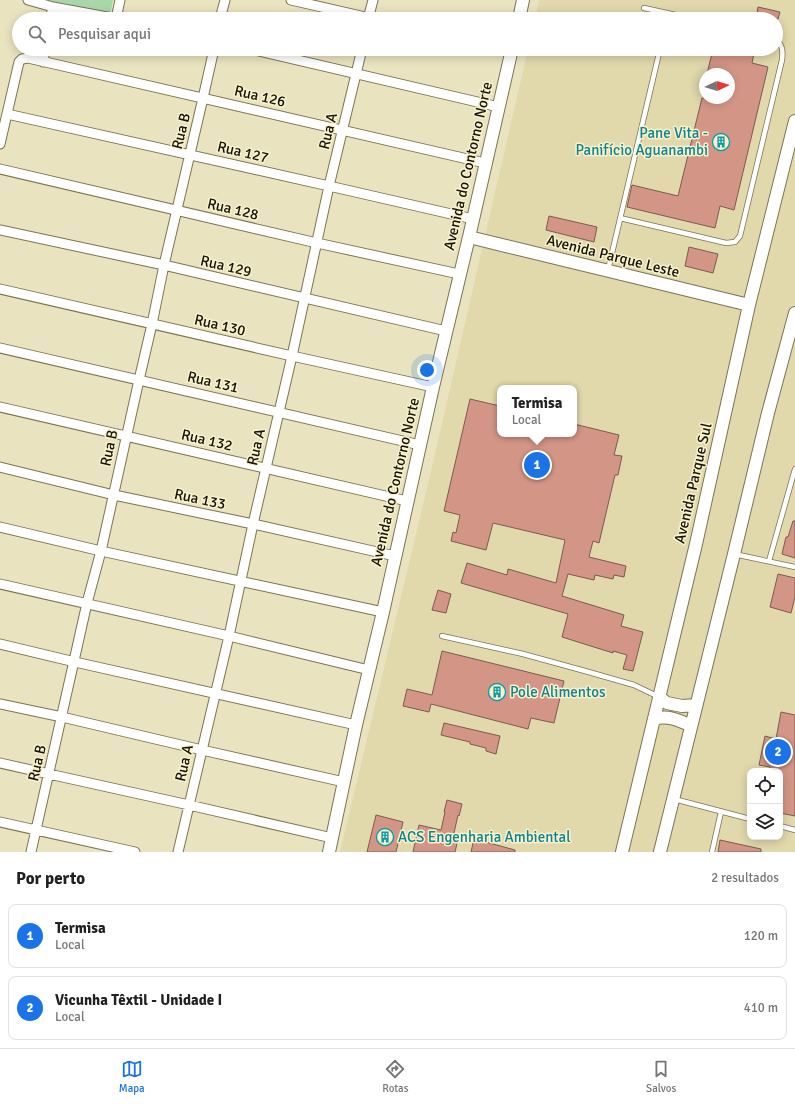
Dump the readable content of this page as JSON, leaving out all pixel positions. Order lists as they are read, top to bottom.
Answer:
{
  "streets": {
    "street": [
      "Rua 126",
      "Rua B",
      "Rua A",
      "Rua 127",
      "Avenida do Contorno Norte",
      "Rua 128",
      "Avenida Parque Leste",
      "Rua 129",
      "Rua 130",
      "Rua 131",
      "Rua 132",
      "Avenida Parque Sul",
      "Rua 133"
    ]
  },
  "crossings": [
    ["Rua 126", "Rua B"],
    ["Rua 126", "Rua A"],
    ["Rua 126", "Rua 127"],
    ["Rua 126", "Avenida do Contorno Norte"],
    ["Rua B", "Rua 127"],
    ["Rua B", "Rua 128"],
    ["Rua B", "Rua 129"],
    ["Rua B", "Rua 130"],
    ["Rua B", "Rua 131"],
    ["Rua B", "Rua 132"],
    ["Rua B", "Rua 133"],
    ["Rua A", "Rua 127"],
    ["Rua A", "Rua 128"],
    ["Rua A", "Rua 129"],
    ["Rua A", "Rua 130"],
    ["Rua A", "Rua 131"],
    ["Rua A", "Rua 132"],
    ["Rua A", "Rua 133"],
    ["Rua 127", "Avenida do Contorno Norte"],
    ["Avenida do Contorno Norte", "Rua 128"],
    ["Avenida do Contorno Norte", "Avenida Parque Leste"],
    ["Avenida do Contorno Norte", "Rua 129"],
    ["Avenida do Contorno Norte", "Rua 130"],
    ["Avenida do Contorno Norte", "Rua 131"],
    ["Avenida do Contorno Norte", "Rua 132"],
    ["Avenida do Contorno Norte", "Rua 133"],
    ["Avenida Parque Leste", "Avenida Parque Sul"]
  ],
  "places": {
    "building": ["Pane Vita - Panifício Aguanambi", "Pole Alimentos", "ACS Engenharia Ambiental"]
  },
  "north": "right",
  "page": {
    "search": "Pesquisar aqui",
    "popup": ["Termisa", "Local"],
    "pins": ["1", "2"],
    "heading": ["Por perto", "2 resultados"],
    "list": [
      {
        "mark": "1",
        "name": "Termisa",
        "note": "Local",
        "value": "120 m"
      },
      {
        "mark": "2",
        "name": "Vicunha Têxtil - Unidade I",
        "note": "Local",
        "value": "410 m"
      }
    ],
    "nav": ["Mapa", "Rotas", "Salvos"]
  }
}
